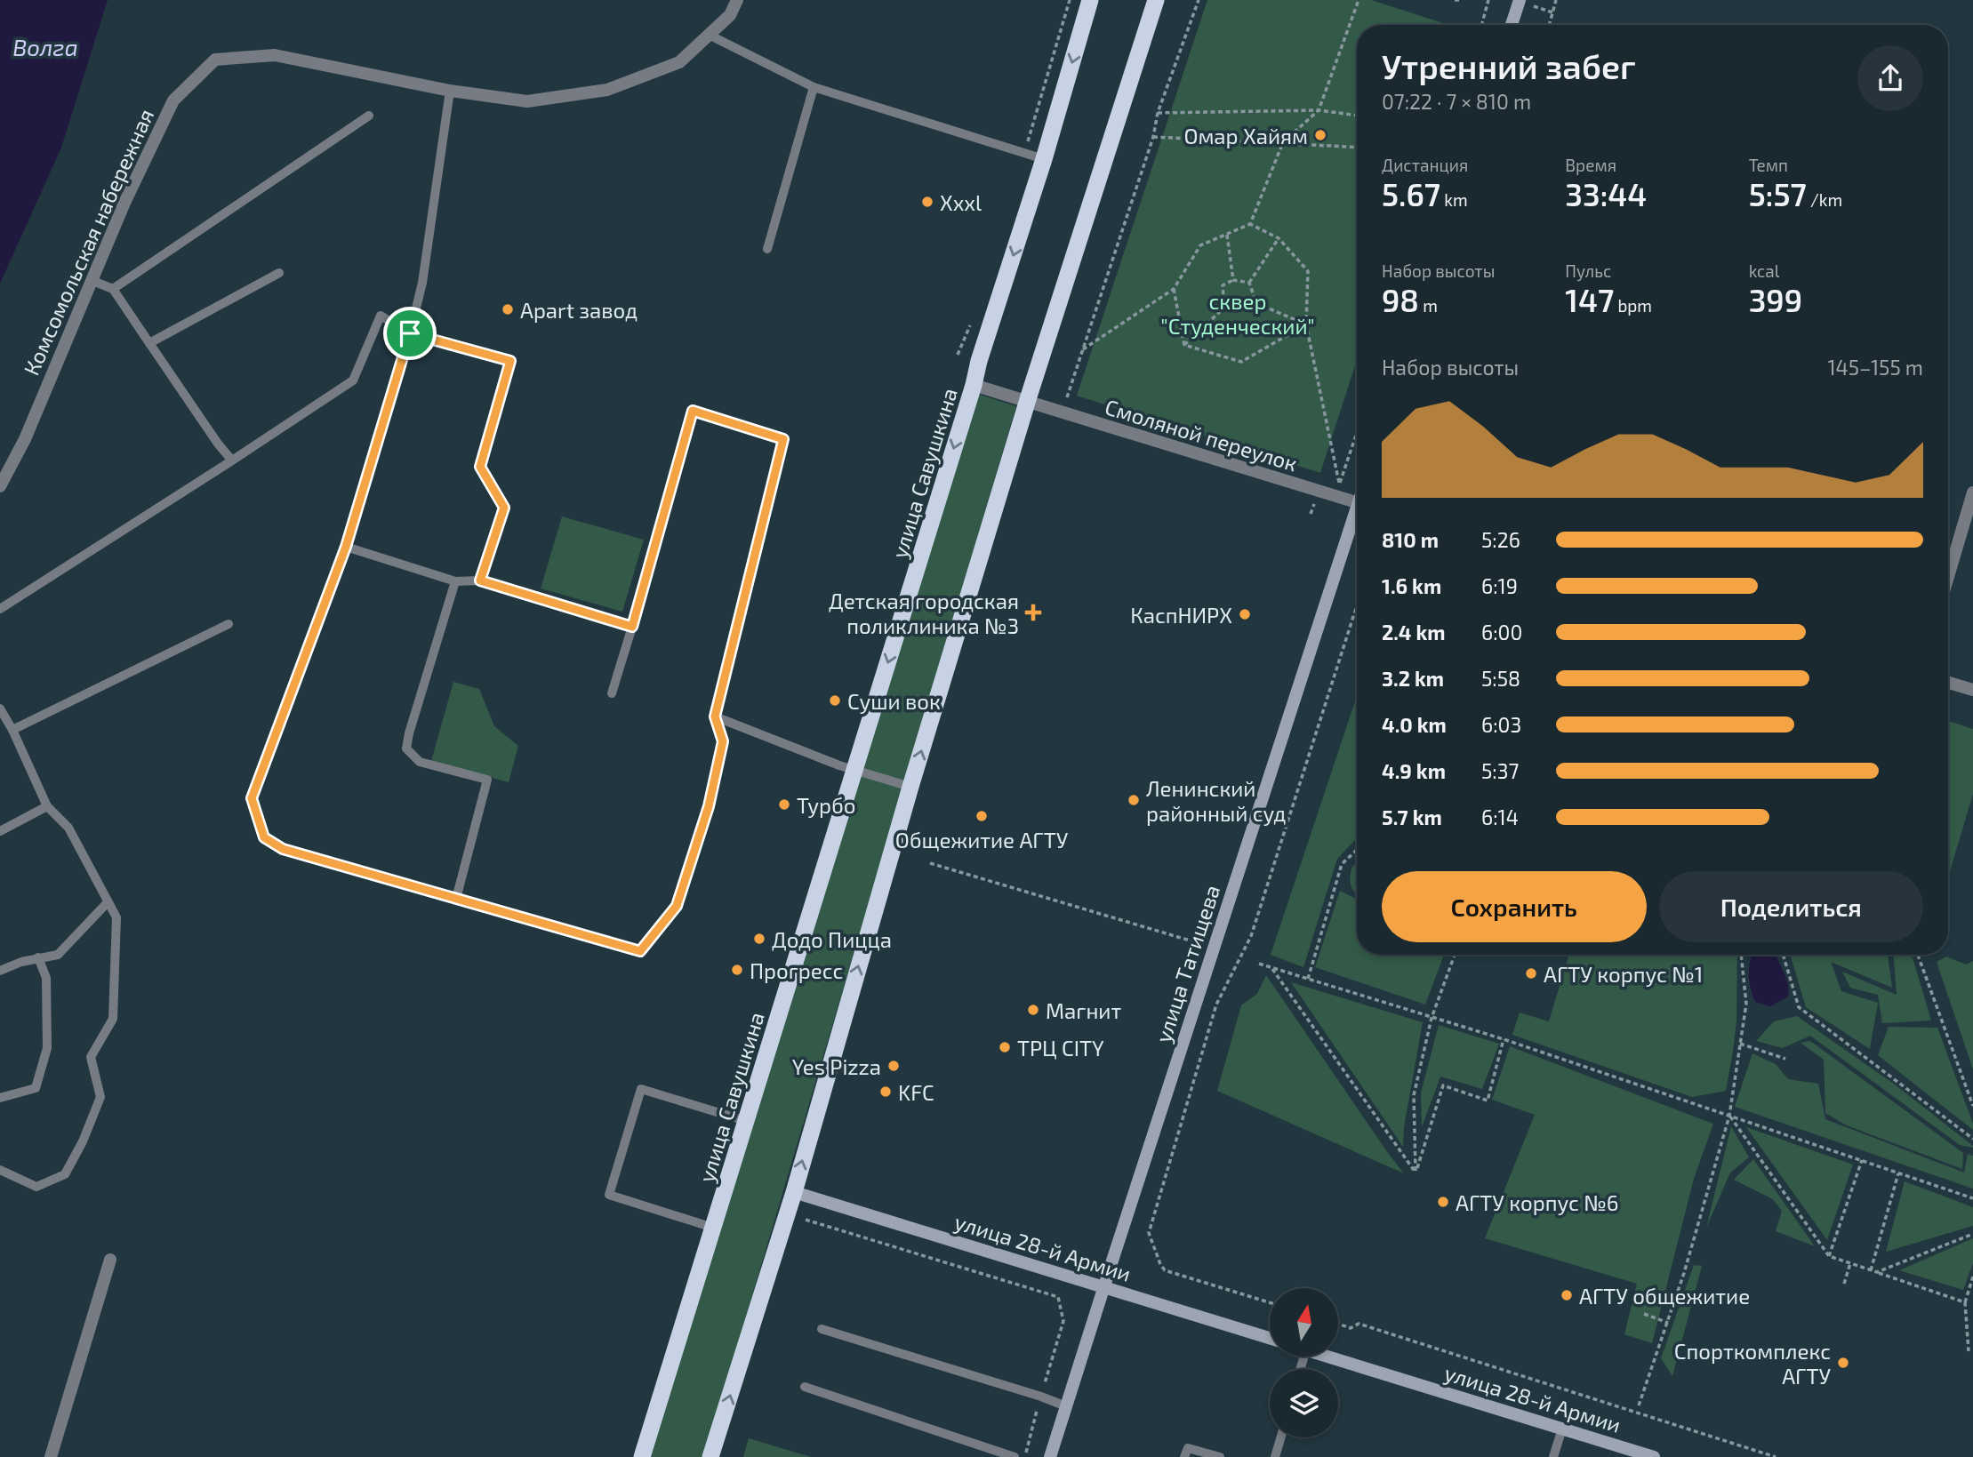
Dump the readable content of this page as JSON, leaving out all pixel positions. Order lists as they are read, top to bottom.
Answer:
{
  "streets": {
    "highway": ["улица Савушкина"],
    "main road": ["улица Татищева", "улица 28-й Армии"],
    "street": ["Комсомольская набережная", "Смоляной переулок"]
  },
  "crossings": [
    ["Смоляной переулок", "улица Савушкина"],
    ["улица Татищева", "улица 28-й Армии"]
  ],
  "water": ["Волга"],
  "parks": ["сквер \"Студенческий\""],
  "places": {
    "other": [
      "Омар Хайям",
      "Xxxl",
      "Apart завод",
      "КаспНИРХ",
      "Суши вок",
      "Ленинский районный суд",
      "Турбо",
      "Общежитие АГТУ",
      "Додо Пицца",
      "Прогресс",
      "АГТУ корпус №1",
      "Магнит",
      "ТРЦ CITY",
      "Yes Pizza",
      "KFC",
      "АГТУ корпус №6",
      "АГТУ общежитие",
      "Спорткомплекс АГТУ"
    ],
    "health": ["Детская городская поликлиника №3"]
  },
  "north": "top",
  "page": {
    "heading": ["Утренний забег", "07:22 · 7 × 810 m"],
    "stats": [
      ["Дистанция", "5.67 km"],
      ["Время", "33:44"],
      ["Темп", "5:57 /km"],
      ["Набор высоты", "98 m"],
      ["Пульс", "147 bpm"],
      ["kcal", "399"]
    ],
    "chart": ["Набор высоты", "145–155 m"],
    "list": [
      {
        "name": "810 m",
        "note": "5:26"
      },
      {
        "name": "1.6 km",
        "note": "6:19"
      },
      {
        "name": "2.4 km",
        "note": "6:00"
      },
      {
        "name": "3.2 km",
        "note": "5:58"
      },
      {
        "name": "4.0 km",
        "note": "6:03"
      },
      {
        "name": "4.9 km",
        "note": "5:37"
      },
      {
        "name": "5.7 km",
        "note": "6:14"
      }
    ],
    "buttons": ["Сохранить", "Поделиться"]
  }
}
